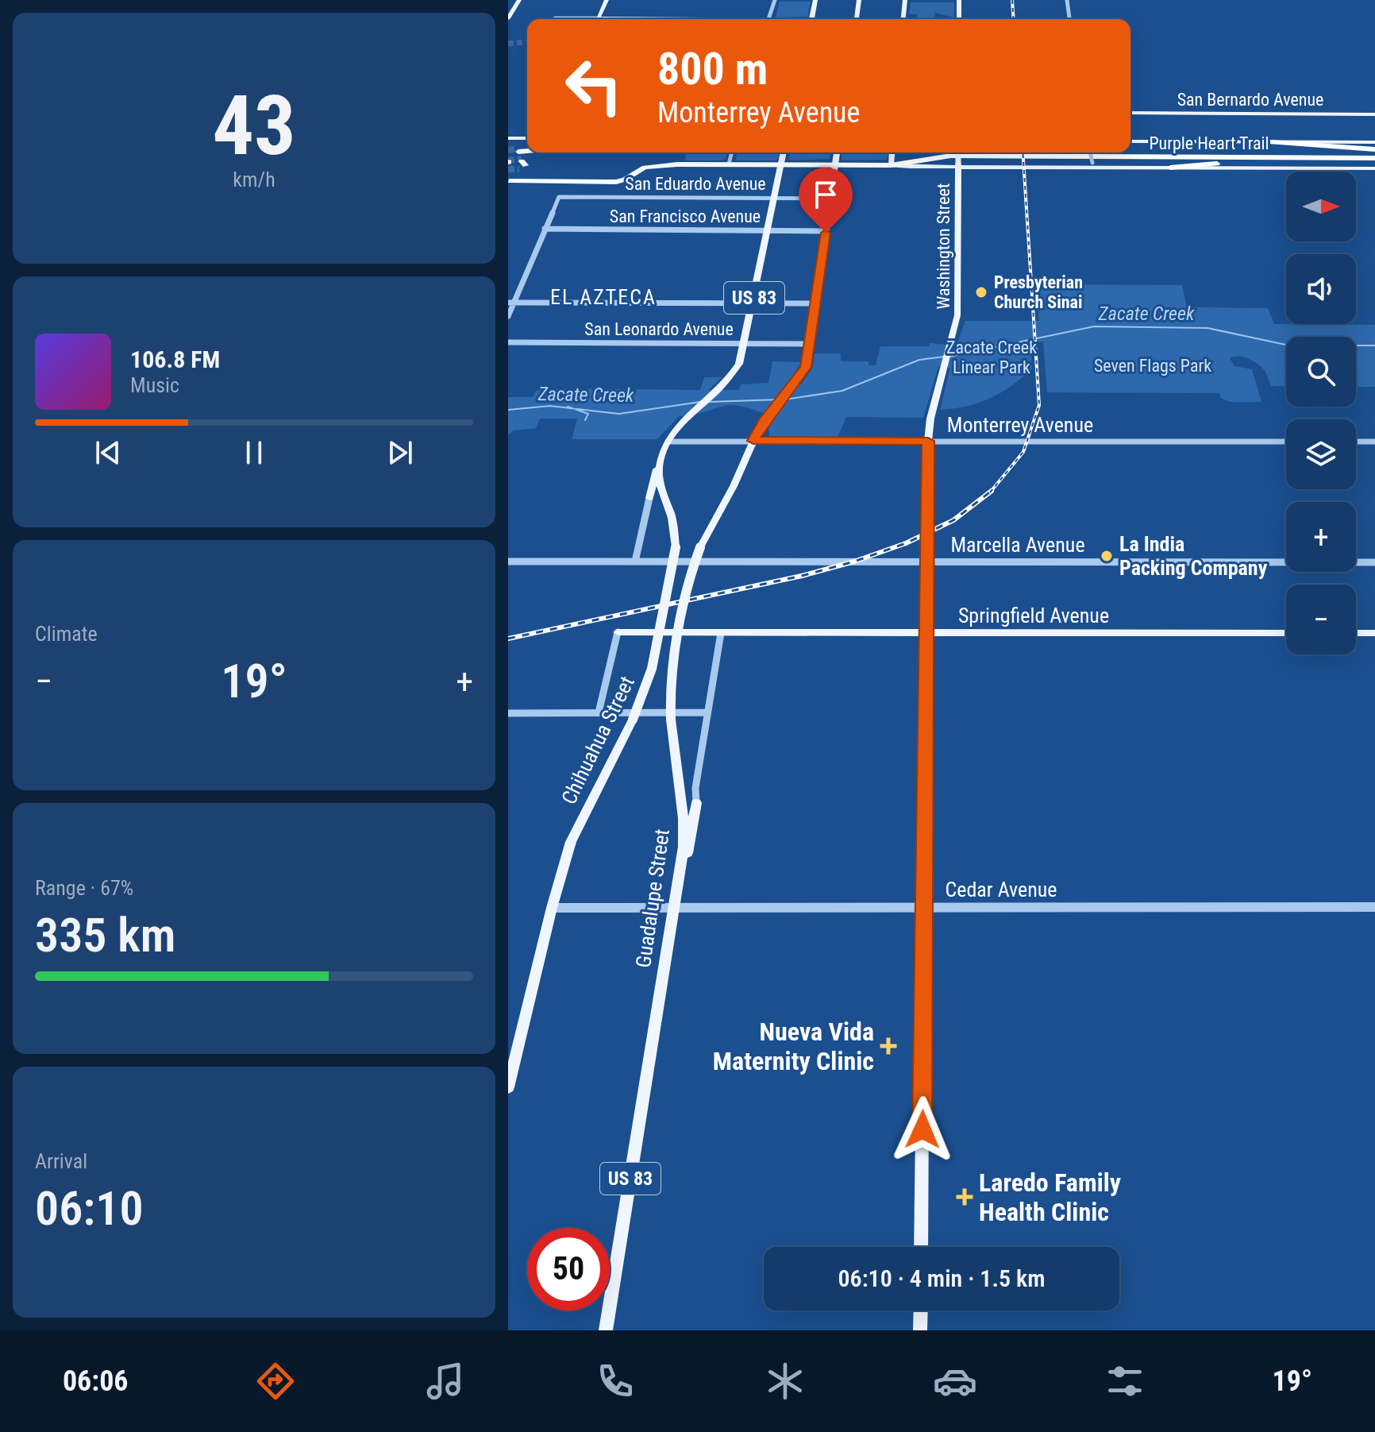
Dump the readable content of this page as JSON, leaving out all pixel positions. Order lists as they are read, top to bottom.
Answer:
{
  "streets": {
    "highway": ["Purple Heart Trail"],
    "main road": [
      "San Bernardo Avenue",
      "Washington Street",
      "US 83",
      "Springfield Avenue",
      "Chihuahua Street",
      "Guadalupe Street"
    ],
    "street": [
      "San Eduardo Avenue",
      "San Francisco Avenue",
      "San Leonardo Avenue",
      "Monterrey Avenue",
      "Marcella Avenue",
      "Cedar Avenue"
    ]
  },
  "crossings": [
    ["Purple Heart Trail", "US 83"],
    ["San Eduardo Avenue", "San Francisco Avenue"],
    ["San Eduardo Avenue", "US 83"],
    ["San Francisco Avenue", "US 83"],
    ["Washington Street", "Monterrey Avenue"],
    ["Washington Street", "Marcella Avenue"],
    ["Washington Street", "Springfield Avenue"],
    ["Washington Street", "Cedar Avenue"],
    ["US 83", "San Leonardo Avenue"],
    ["US 83", "Chihuahua Street"],
    ["US 83", "Guadalupe Street"],
    ["San Leonardo Avenue", "Chihuahua Street"],
    ["San Leonardo Avenue", "Guadalupe Street"],
    ["Monterrey Avenue", "Chihuahua Street"],
    ["Monterrey Avenue", "Guadalupe Street"],
    ["Springfield Avenue", "Chihuahua Street"],
    ["Chihuahua Street", "Cedar Avenue"],
    ["Cedar Avenue", "Guadalupe Street"]
  ],
  "districts": ["EL AZTECA"],
  "water": ["Zacate Creek"],
  "parks": ["Zacate Creek Linear Park", "Seven Flags Park"],
  "places": {
    "other": ["Presbyterian Church Sinai", "La India Packing Company"],
    "health": ["Nueva Vida Maternity Clinic", "Laredo Family Health Clinic"]
  },
  "north": "right",
  "page": {
    "tile": [
      ["43", "km/h"],
      "Climate",
      ["Range · 67%", "335 km"],
      ["Arrival", "06:10"]
    ],
    "turn": ["800 m", "Monterrey Avenue"],
    "map_buttons": ["+", "−"],
    "song": ["106.8 FM", "Music"],
    "heat": ["−", "19°", "+"],
    "limit": "50",
    "trip": "06:10 · 4 min · 1.5 km",
    "tabs": ["06:06", "19°"]
  }
}
